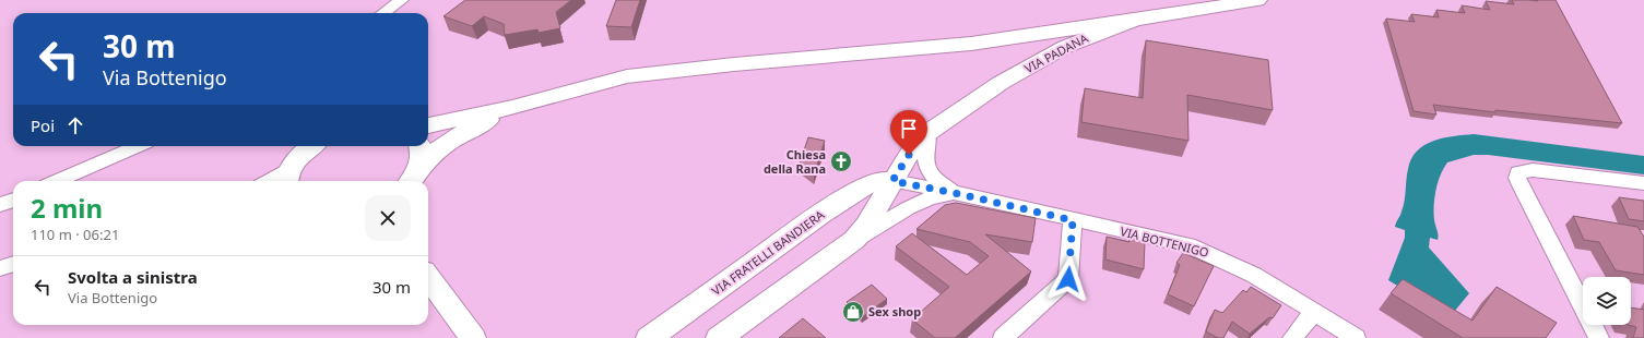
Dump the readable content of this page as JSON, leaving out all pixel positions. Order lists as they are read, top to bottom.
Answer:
{
  "streets": {
    "main road": ["VIA PADANA", "VIA FRATELLI BANDIERA"],
    "street": ["VIA BOTTENIGO"]
  },
  "crossings": [
    ["VIA PADANA", "VIA FRATELLI BANDIERA"],
    ["VIA BOTTENIGO", "VIA FRATELLI BANDIERA"]
  ],
  "places": {
    "church": ["Chiesa della Rana"],
    "shop": ["Sex shop"]
  },
  "page": {
    "turn": ["30 m", "Via Bottenigo"],
    "then": "Poi",
    "heading": ["2 min", "110 m · 06:21"],
    "list": [
      {
        "name": "Svolta a sinistra",
        "note": "Via Bottenigo",
        "value": "30 m"
      }
    ]
  }
}
